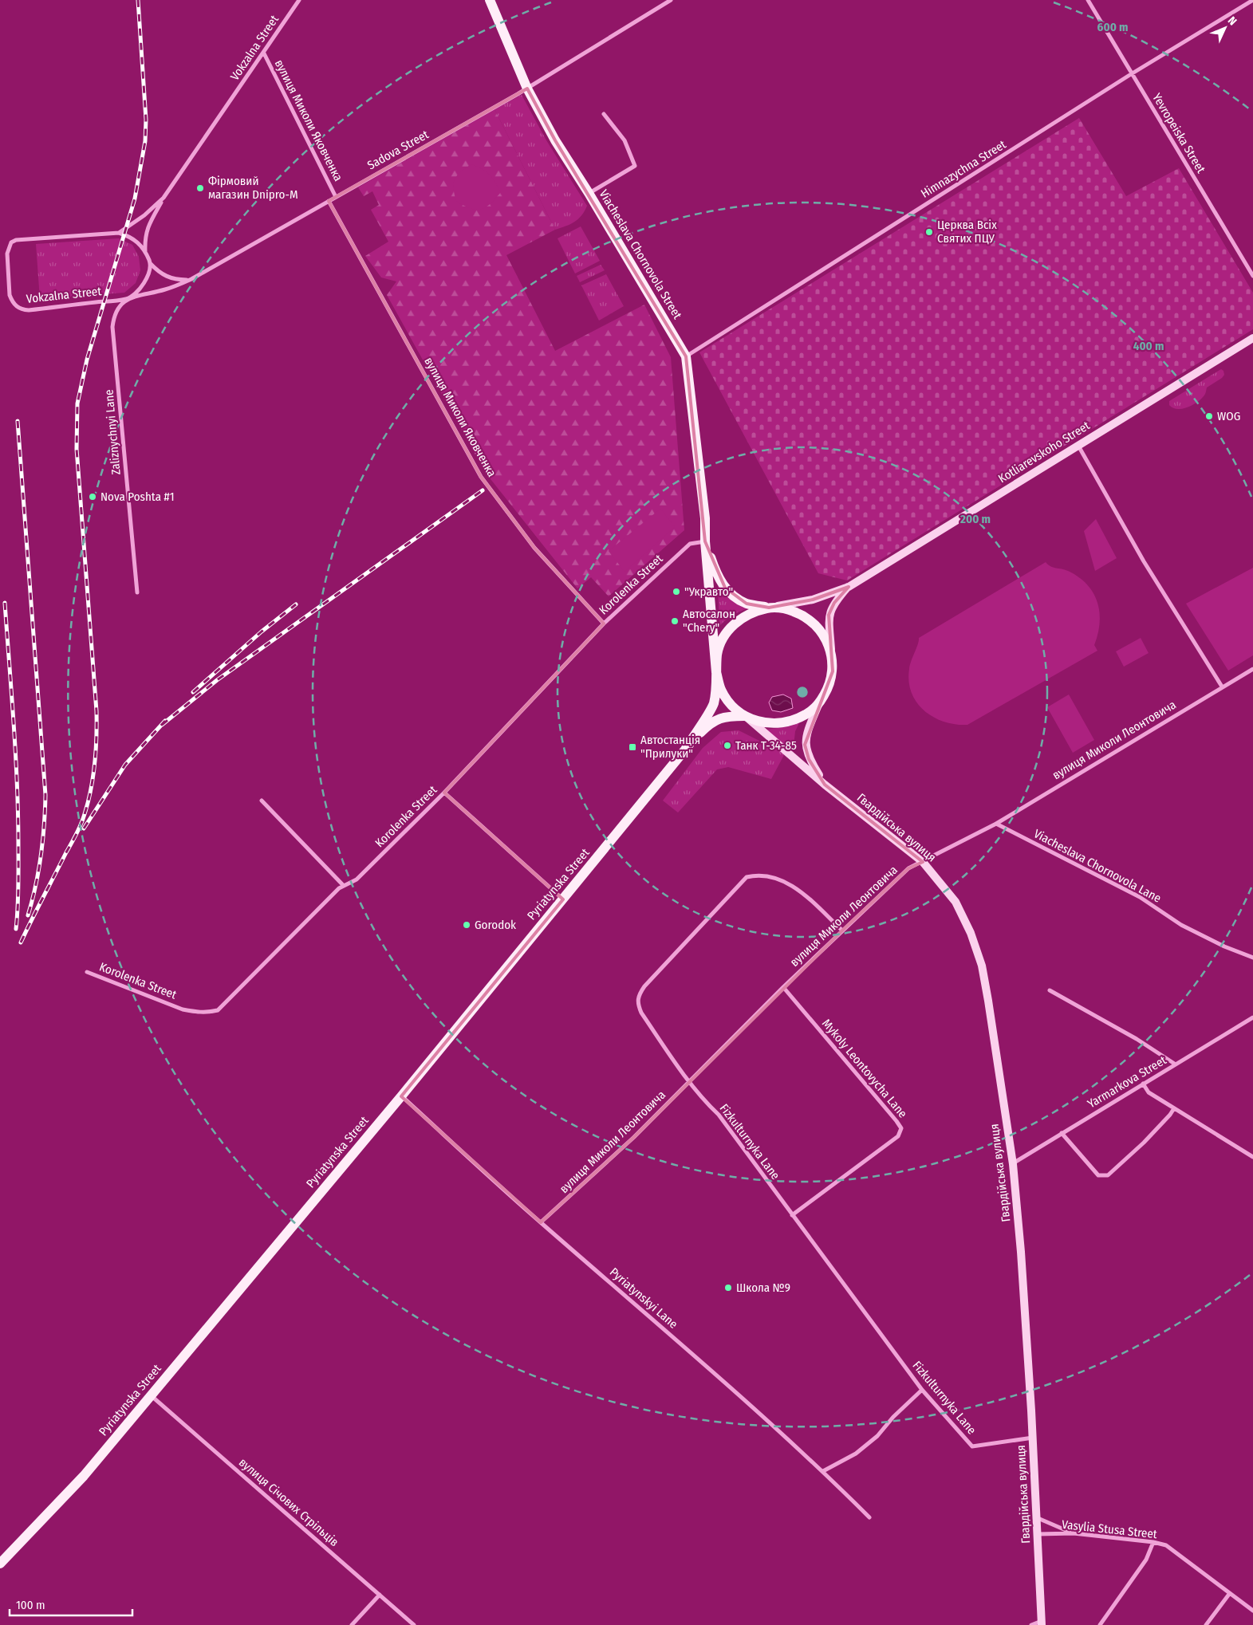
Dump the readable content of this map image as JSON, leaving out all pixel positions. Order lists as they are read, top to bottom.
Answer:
{
  "streets": {
    "main road": [
      "Viacheslava Chornovola Street",
      "Kotliarevskoho Street",
      "Гвардійська вулиця",
      "Pyriatynska Street"
    ],
    "street": [
      "Vokzalna Street",
      "вулиця Миколи Яковченка",
      "Yevropeiska Street",
      "Sadova Street",
      "Himnazychna Street",
      "Zaliznychnyi Lane",
      "Korolenka Street",
      "вулиця Миколи Леонтовича",
      "Viacheslava Chornovola Lane",
      "Mykoly Leontovycha Lane",
      "Yarmarkova Street",
      "Fizkulturnyka Lane",
      "Pyriatynskyi Lane",
      "вулиця Січових Стрільців",
      "Vasylia Stusa Street"
    ]
  },
  "crossings": [
    ["Vokzalna Street", "вулиця Миколи Яковченка"],
    ["Vokzalna Street", "Sadova Street"],
    ["Vokzalna Street", "Zaliznychnyi Lane"],
    ["вулиця Миколи Яковченка", "Sadova Street"],
    ["вулиця Миколи Яковченка", "Korolenka Street"],
    ["Yevropeiska Street", "Himnazychna Street"],
    ["Sadova Street", "Viacheslava Chornovola Street"],
    ["Sadova Street", "Zaliznychnyi Lane"],
    ["Himnazychna Street", "Viacheslava Chornovola Street"],
    ["Viacheslava Chornovola Street", "Korolenka Street"],
    ["вулиця Миколи Леонтовича", "Гвардійська вулиця"],
    ["вулиця Миколи Леонтовича", "Viacheslava Chornovola Lane"],
    ["вулиця Миколи Леонтовича", "Mykoly Leontovycha Lane"],
    ["вулиця Миколи Леонтовича", "Fizkulturnyka Lane"],
    ["вулиця Миколи Леонтовича", "Pyriatynskyi Lane"],
    ["Гвардійська вулиця", "Yarmarkova Street"],
    ["Гвардійська вулиця", "Fizkulturnyka Lane"],
    ["Гвардійська вулиця", "Vasylia Stusa Street"],
    ["Pyriatynska Street", "Pyriatynskyi Lane"],
    ["Pyriatynska Street", "вулиця Січових Стрільців"],
    ["Mykoly Leontovycha Lane", "Fizkulturnyka Lane"]
  ],
  "places": {
    "other": [
      "Фірмовий магазин Dnipro-M",
      "Церква Всіх Святих ПЦУ",
      "WOG",
      "Nova Poshta #1",
      "\"Укравто\"",
      "Автосалон \"Chery\"",
      "Танк Т-34-85",
      "Gorodok",
      "Школа №9"
    ],
    "transit": ["Автостанція \"Прилуки\""]
  },
  "scale_bar": "100 m",
  "north": "top right",
  "rings": ["600 m", "400 m", "200 m"]
}
